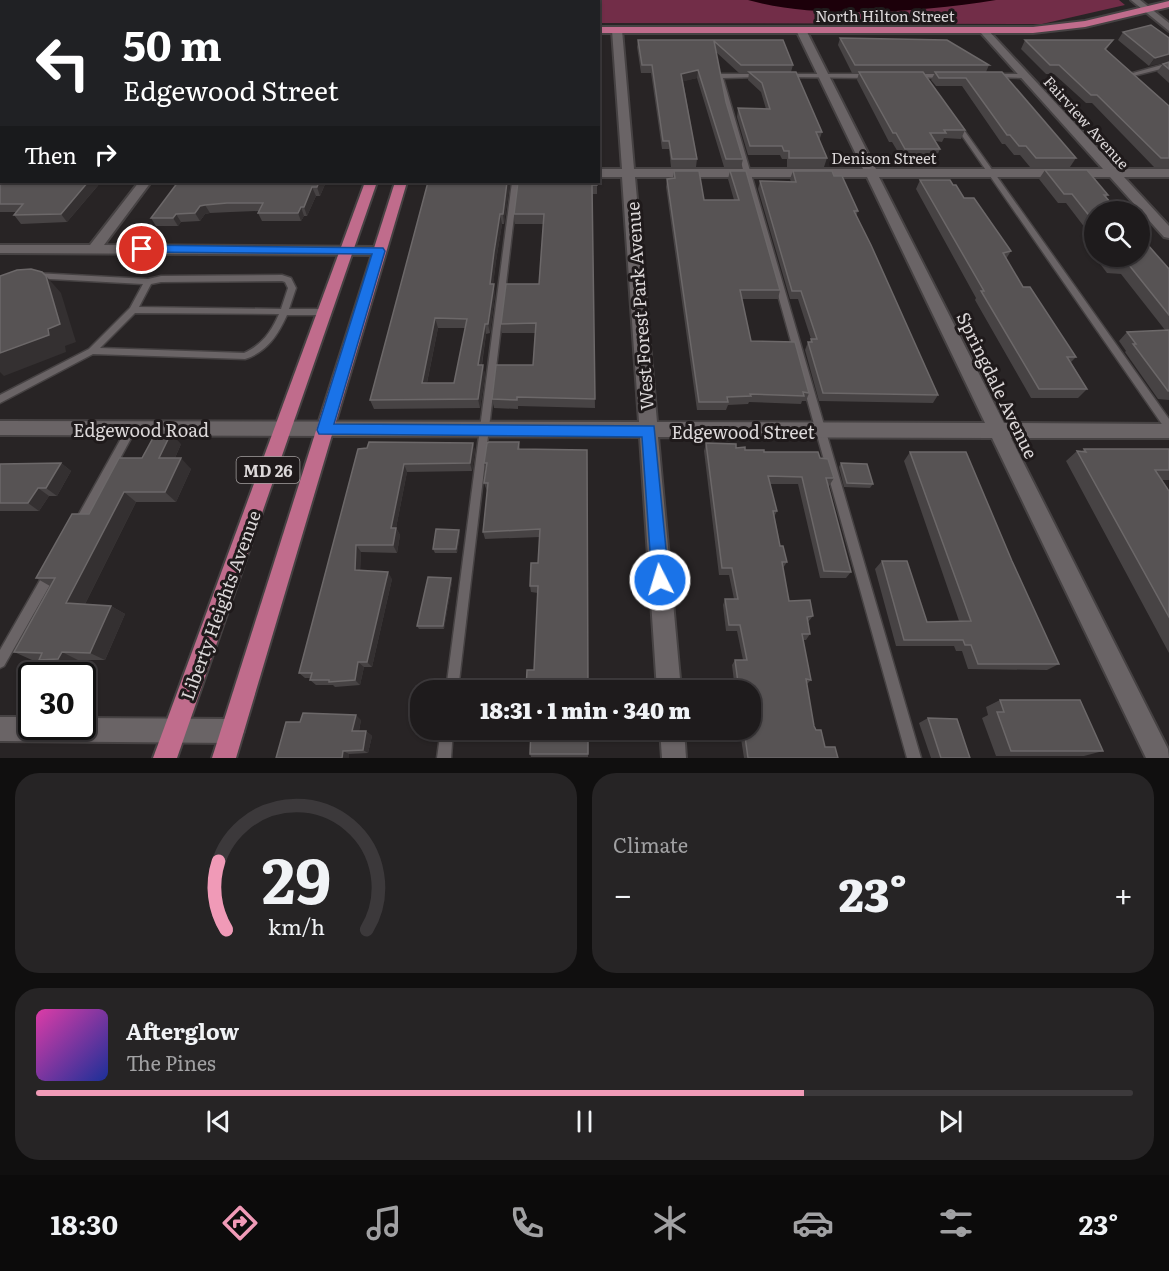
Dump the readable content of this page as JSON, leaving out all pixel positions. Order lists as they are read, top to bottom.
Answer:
{
  "streets": {
    "main road": ["North Hilton Street", "MD 26", "Liberty Heights Avenue"],
    "street": [
      "Fairview Avenue",
      "Denison Street",
      "West Forest Park Avenue",
      "Springdale Avenue",
      "Edgewood Road",
      "Edgewood Street"
    ]
  },
  "crossings": [
    ["North Hilton Street", "Fairview Avenue"],
    ["North Hilton Street", "West Forest Park Avenue"],
    ["North Hilton Street", "Springdale Avenue"],
    ["Fairview Avenue", "Denison Street"],
    ["Denison Street", "West Forest Park Avenue"],
    ["Denison Street", "Springdale Avenue"],
    ["West Forest Park Avenue", "Edgewood Street"],
    ["Springdale Avenue", "Edgewood Street"],
    ["Edgewood Road", "Edgewood Street"],
    ["Edgewood Road", "Liberty Heights Avenue"],
    ["Edgewood Street", "MD 26"],
    ["Edgewood Street", "Liberty Heights Avenue"]
  ],
  "page": {
    "turn": ["50 m", "Edgewood Street"],
    "then": "Then",
    "limit": "30",
    "trip": "18:31 · 1 min · 340 m",
    "tile": "Climate",
    "heat": ["−", "23°", "+"],
    "song": ["Afterglow", "The Pines"],
    "tabs": ["18:30", "23°"],
    "gauge": ["29", "km/h"]
  }
}
